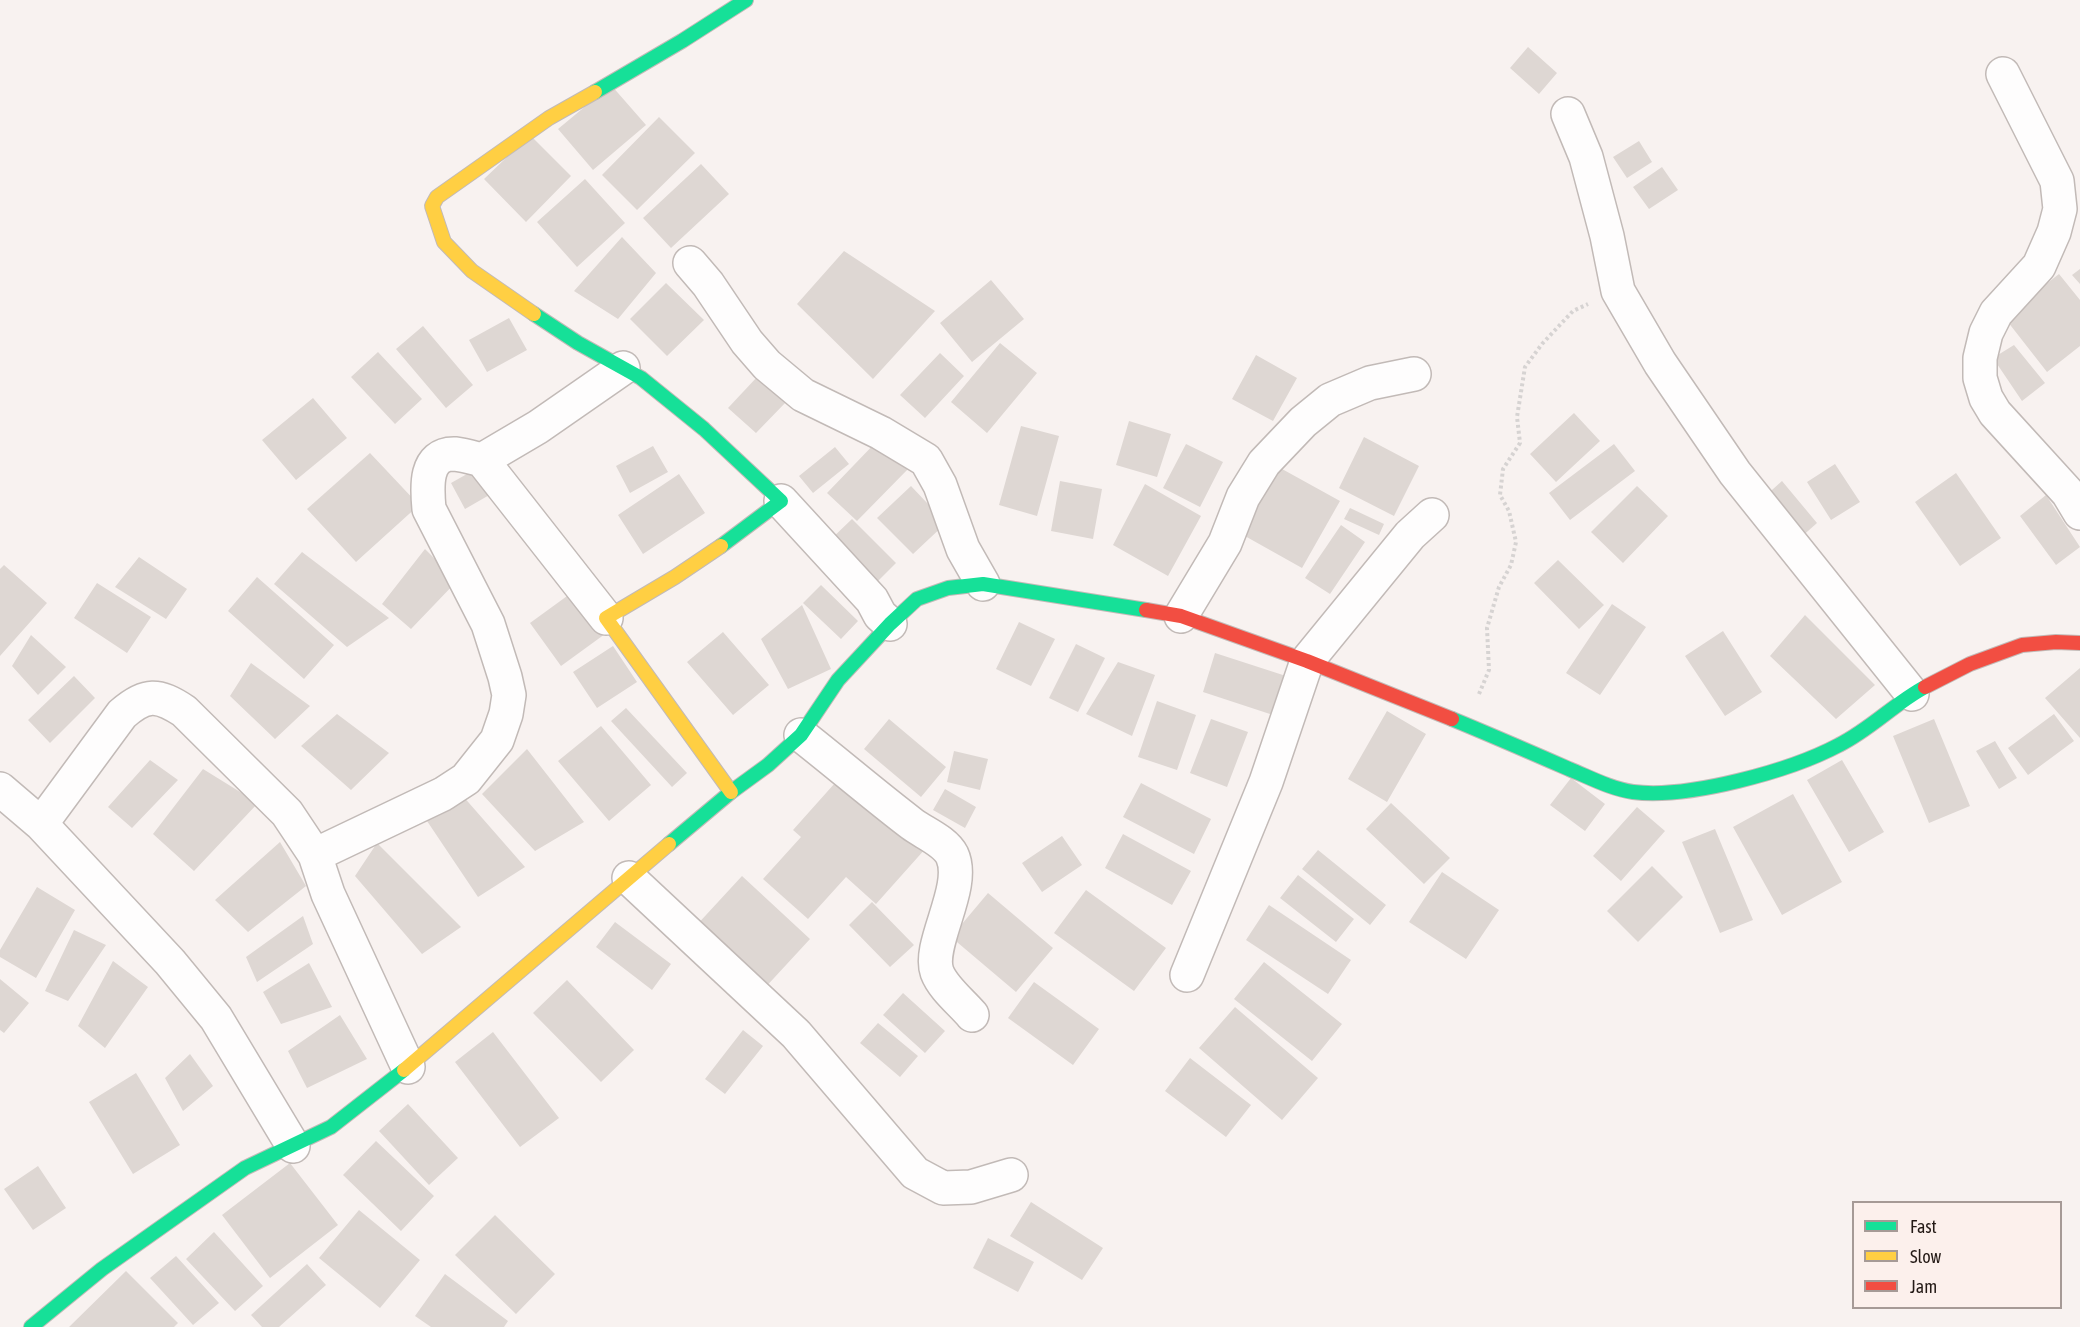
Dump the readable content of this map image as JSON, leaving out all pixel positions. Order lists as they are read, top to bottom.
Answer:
{
  "legend": ["Fast", "Slow", "Jam"]
}
